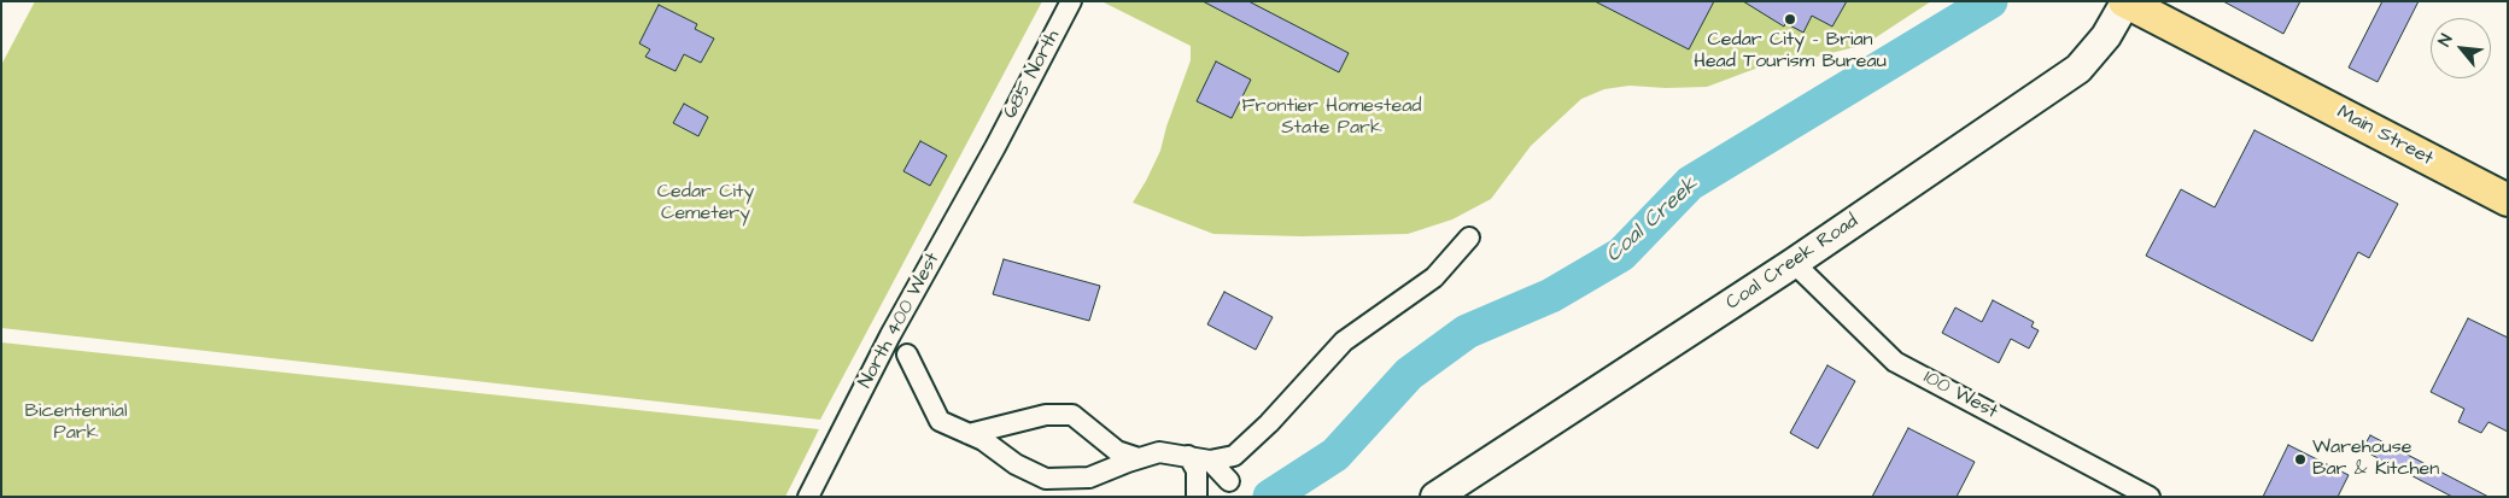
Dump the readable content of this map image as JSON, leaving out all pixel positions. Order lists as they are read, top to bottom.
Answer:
{
  "streets": {
    "main road": ["Main Street", "Coal Creek Road"],
    "street": ["685 North", "North 400 West", "100 West"]
  },
  "crossings": [
    ["685 North", "North 400 West"],
    ["Main Street", "Coal Creek Road"],
    ["Coal Creek Road", "100 West"]
  ],
  "water": ["Coal Creek"],
  "parks": ["Frontier Homestead State Park", "Cedar City Cemetery", "Bicentennial Park"],
  "places": ["Cedar City - Brian Head Tourism Bureau", "Warehouse Bar & Kitchen"],
  "north": "top left"
}
